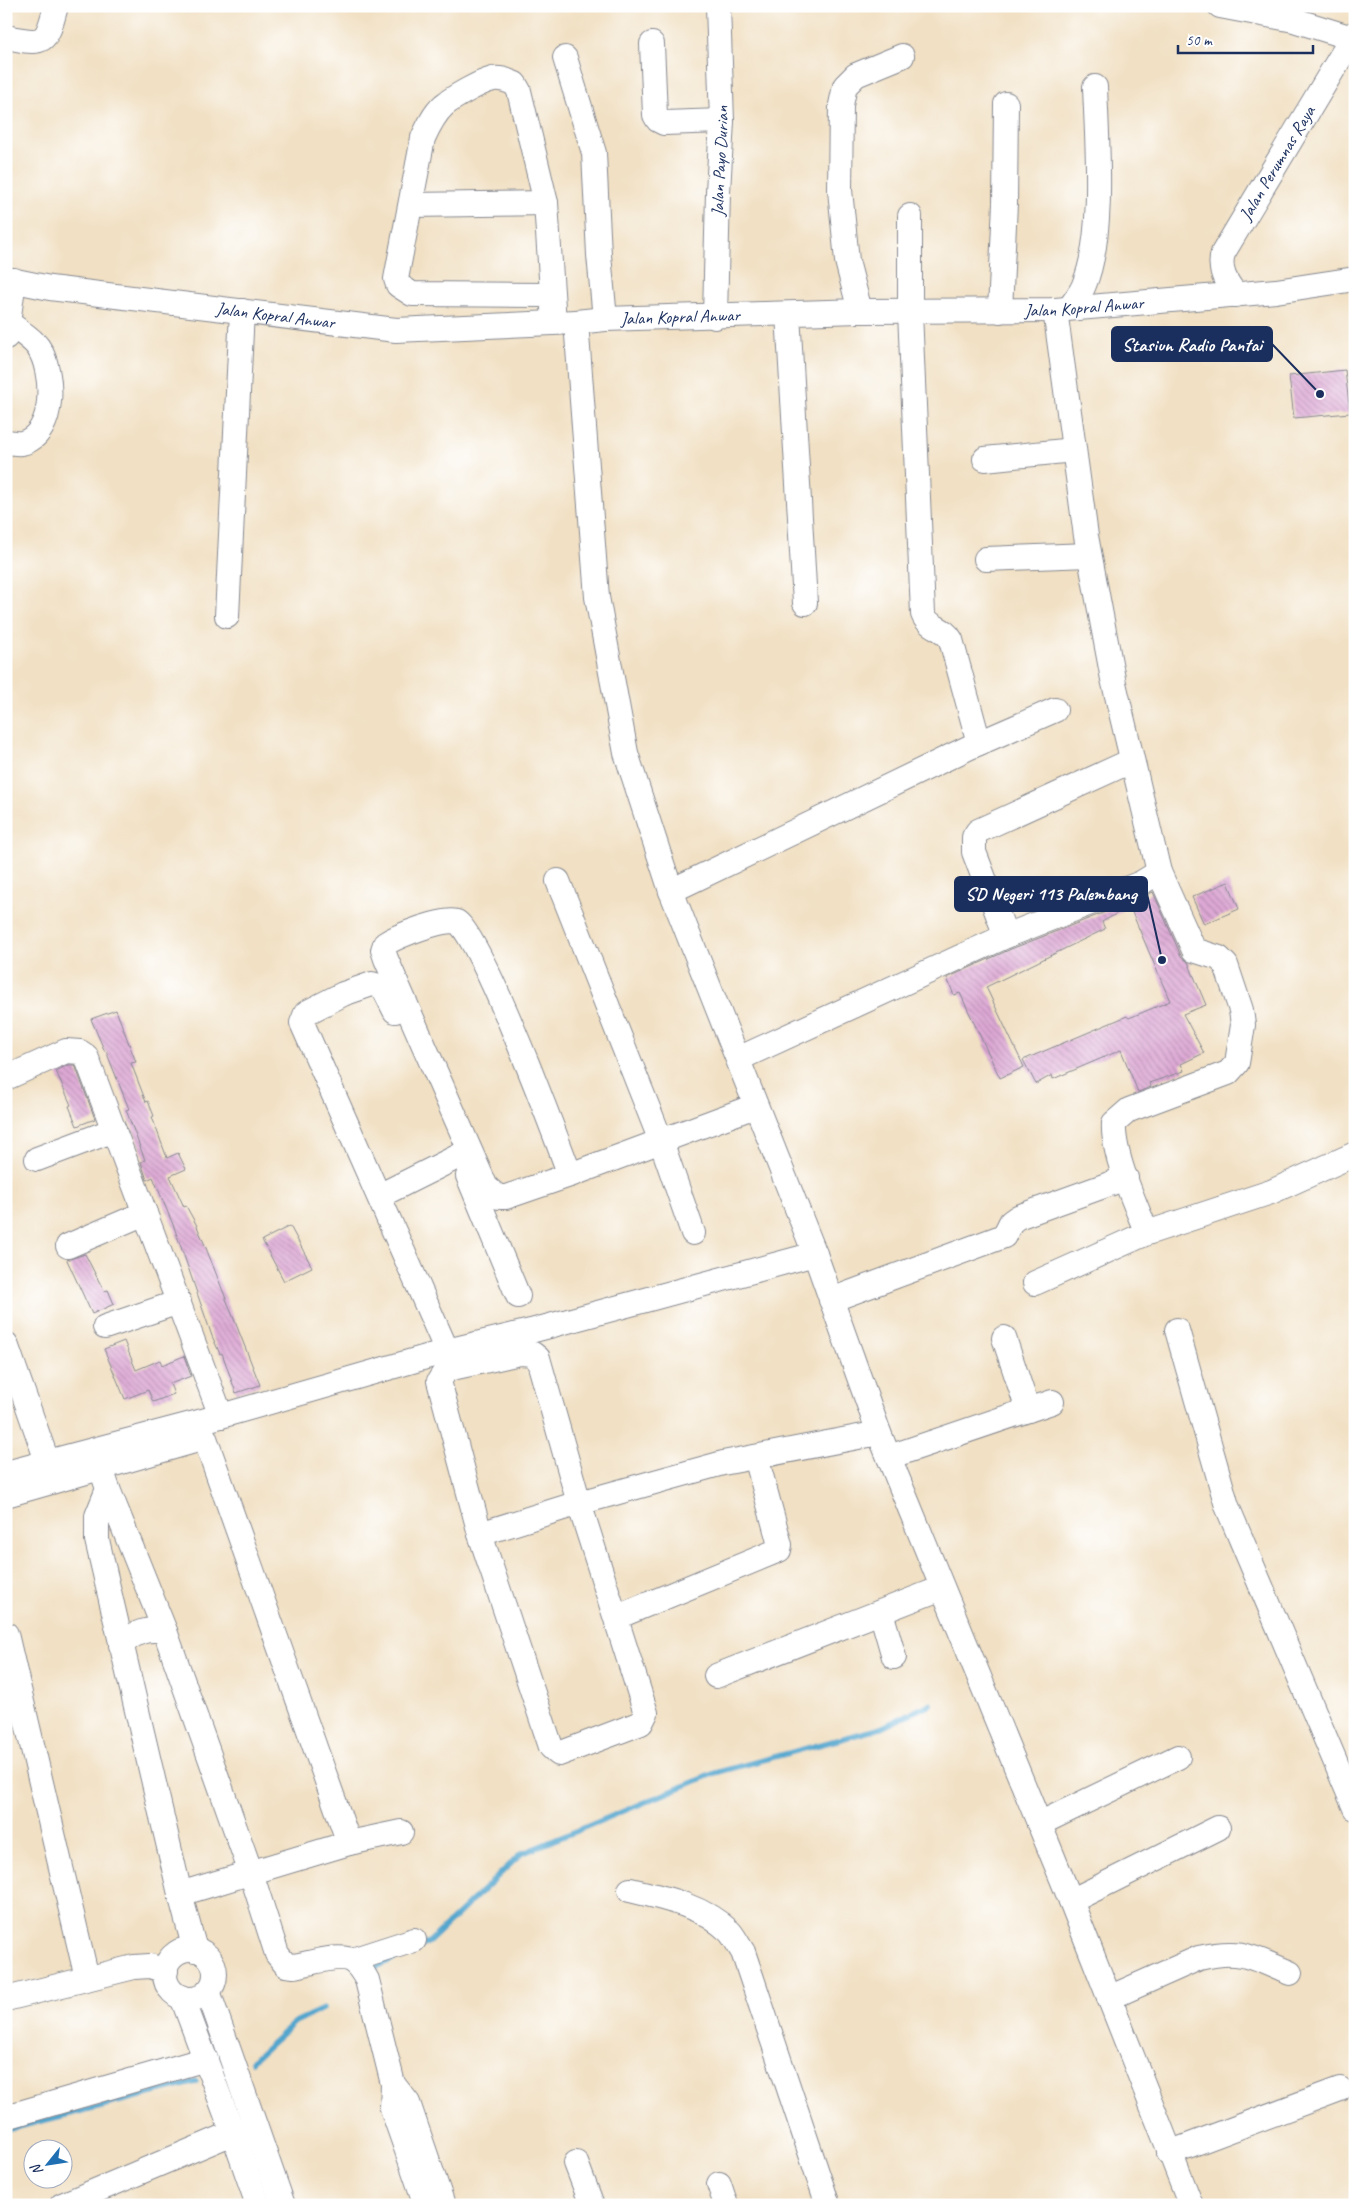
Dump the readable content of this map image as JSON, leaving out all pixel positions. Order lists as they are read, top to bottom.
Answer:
{
  "streets": {
    "street": ["Jalan Payo Durian", "Jalan Perumnas Raya", "Jalan Kopral Anwar"]
  },
  "crossings": [
    ["Jalan Payo Durian", "Jalan Kopral Anwar"],
    ["Jalan Perumnas Raya", "Jalan Kopral Anwar"]
  ],
  "places": ["Stasiun Radio Pantai", "SD Negeri 113 Palembang"],
  "scale_bar": "50 m",
  "north": "bottom left"
}
